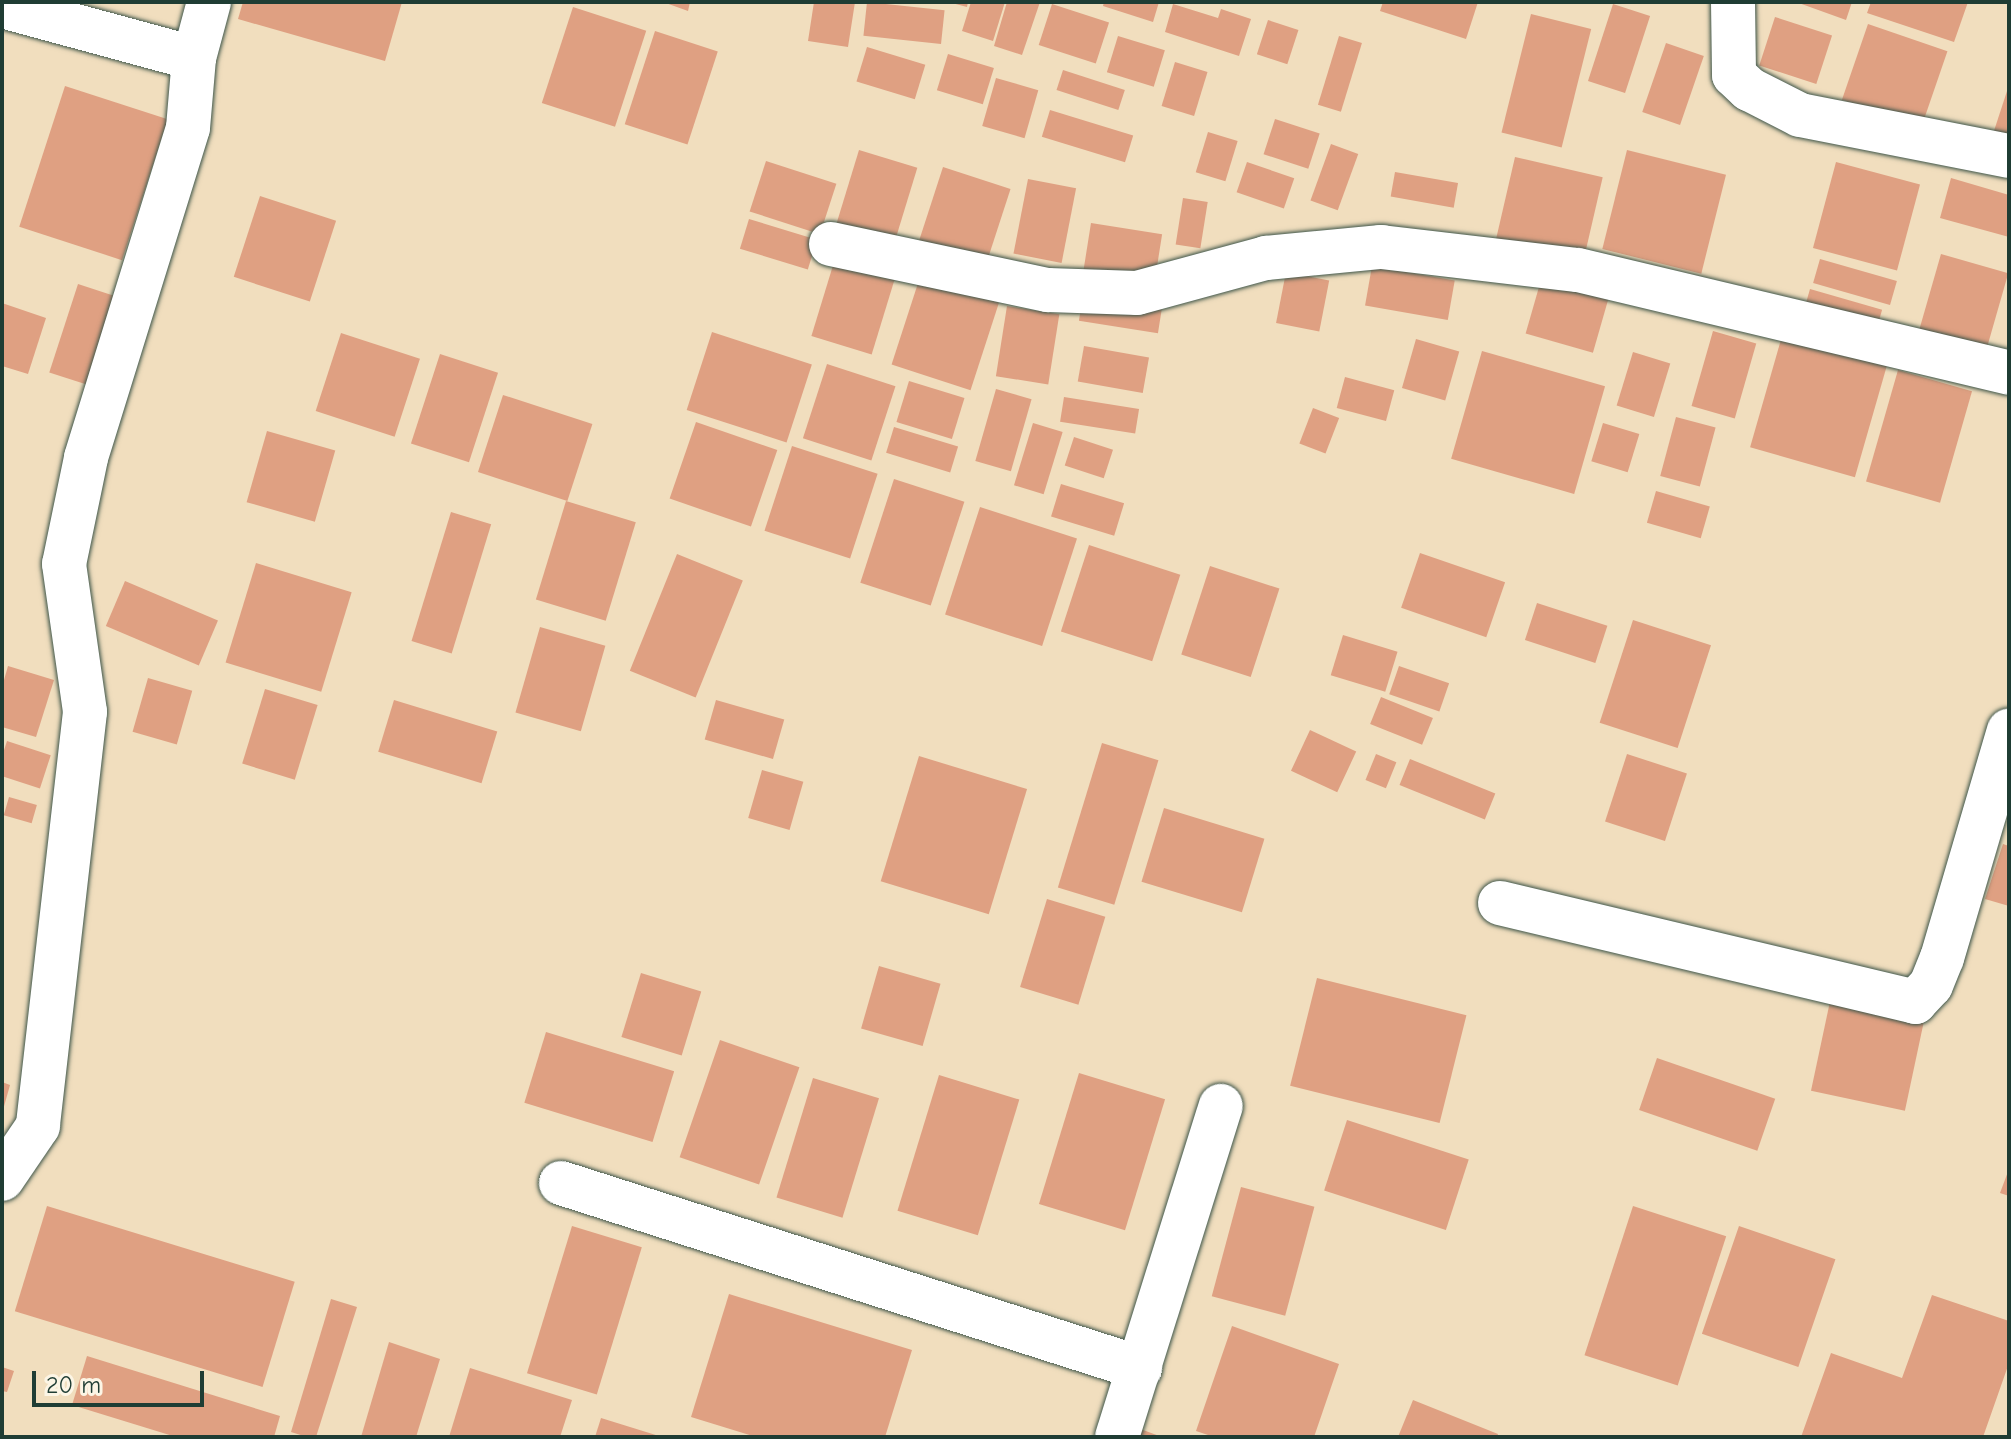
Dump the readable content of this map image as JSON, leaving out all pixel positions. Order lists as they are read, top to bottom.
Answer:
{
  "scale_bar": "20 m"
}
